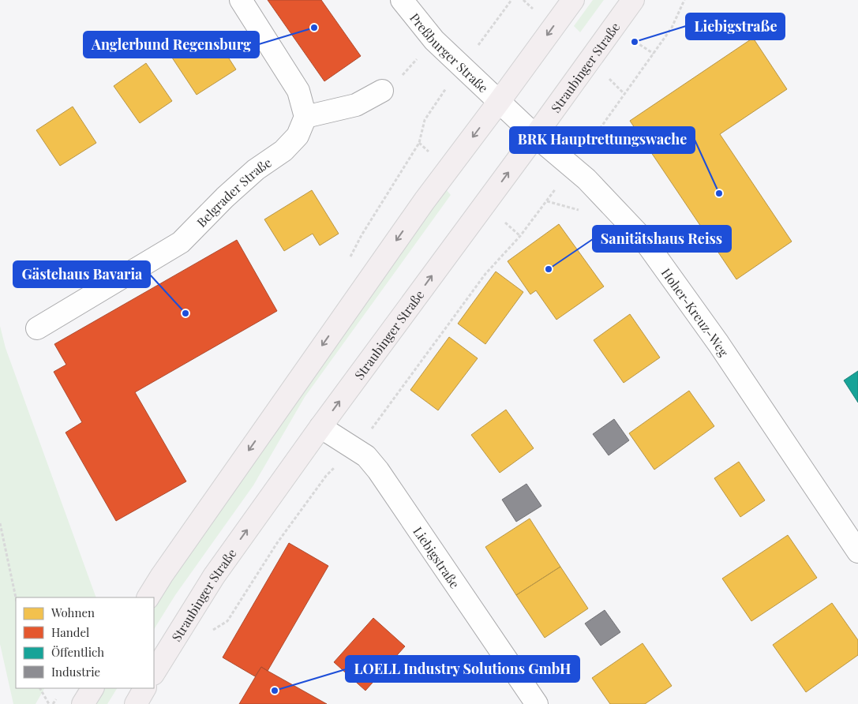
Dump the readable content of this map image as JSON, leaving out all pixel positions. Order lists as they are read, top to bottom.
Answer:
{
  "streets": {
    "main road": ["Straubinger Straße"],
    "street": [
      "Preßburger Straße",
      "Belgrader Straße",
      "Hoher-Kreuz-Weg",
      "Liebigstraße"
    ]
  },
  "crossings": [
    ["Preßburger Straße", "Hoher-Kreuz-Weg"],
    ["Straubinger Straße", "Hoher-Kreuz-Weg"],
    ["Straubinger Straße", "Liebigstraße"]
  ],
  "places": [
    "Anglerbund Regensburg",
    "Liebigstraße",
    "BRK Hauptrettungswache",
    "Sanitätshaus Reiss",
    "Gästehaus Bavaria",
    "LOELL Industry Solutions GmbH"
  ],
  "legend": [
    "Wohnen",
    "Handel",
    "Öffentlich",
    "Industrie"
  ]
}
